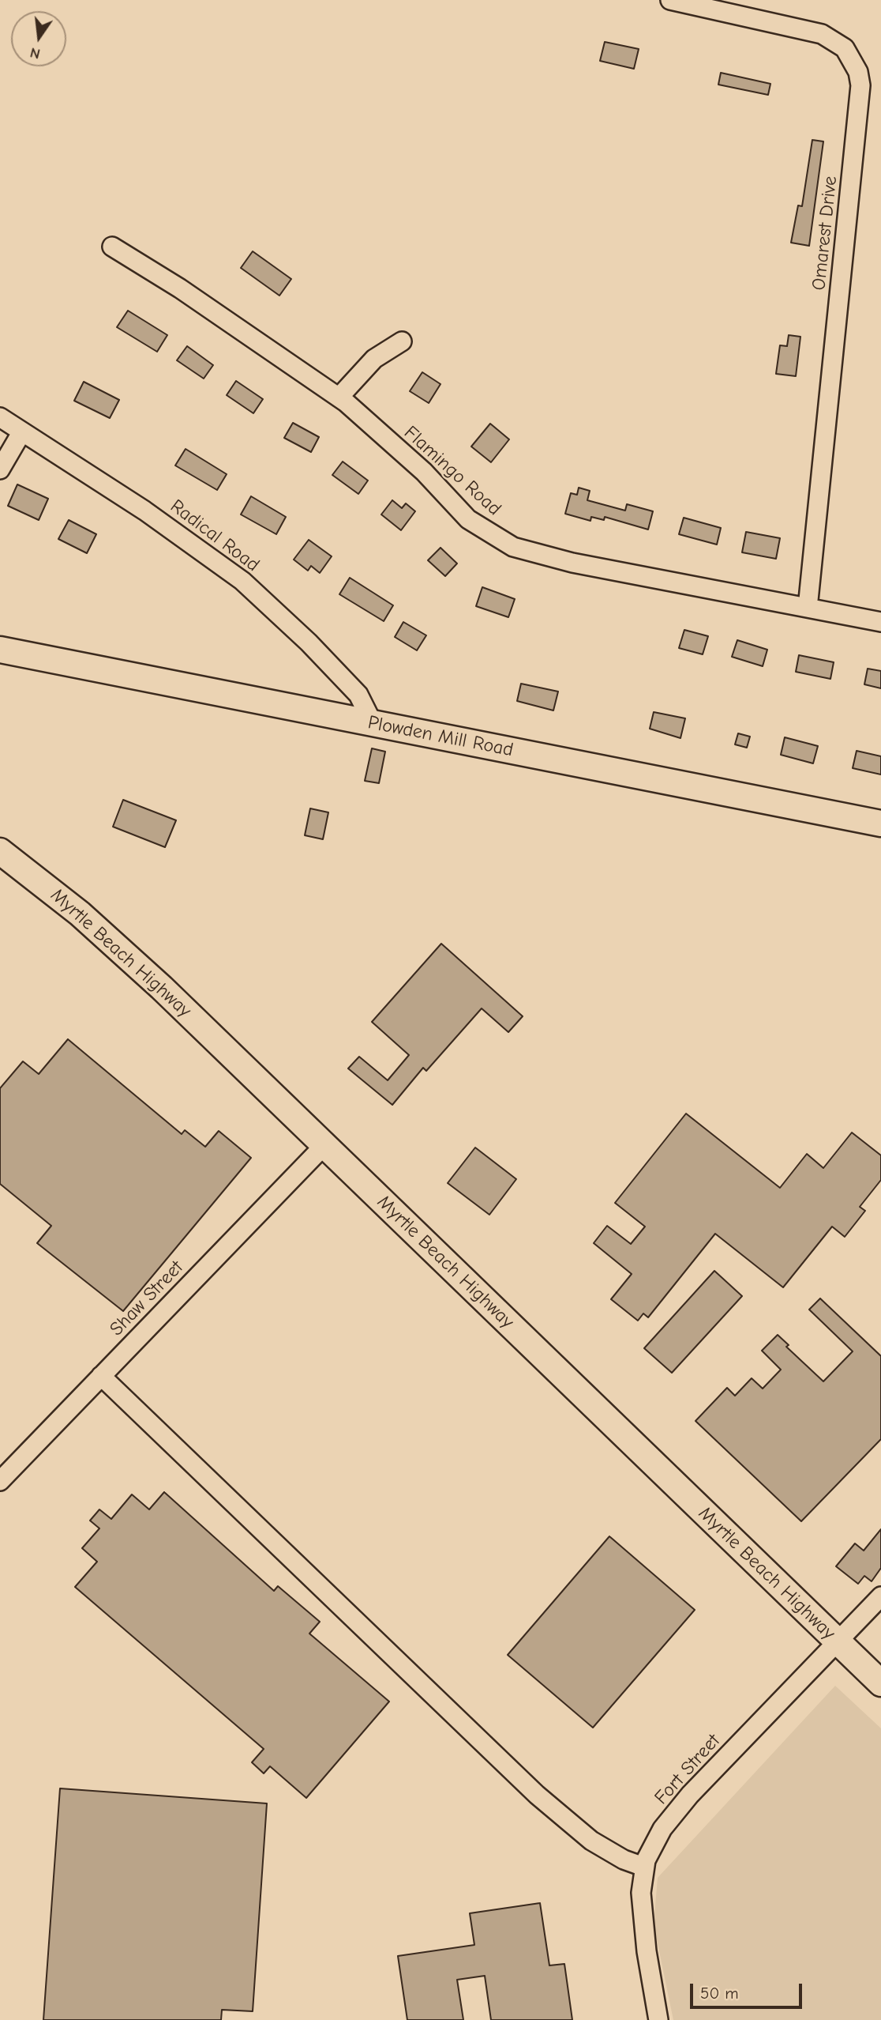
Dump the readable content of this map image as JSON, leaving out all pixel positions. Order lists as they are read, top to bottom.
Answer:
{
  "streets": {
    "main road": ["Plowden Mill Road", "Myrtle Beach Highway"],
    "street": [
      "Omarest Drive",
      "Flamingo Road",
      "Radical Road",
      "Shaw Street",
      "Fort Street"
    ]
  },
  "crossings": [
    ["Omarest Drive", "Flamingo Road"],
    ["Radical Road", "Plowden Mill Road"],
    ["Myrtle Beach Highway", "Shaw Street"],
    ["Myrtle Beach Highway", "Fort Street"]
  ],
  "scale_bar": "50 m",
  "north": "bottom"
}
